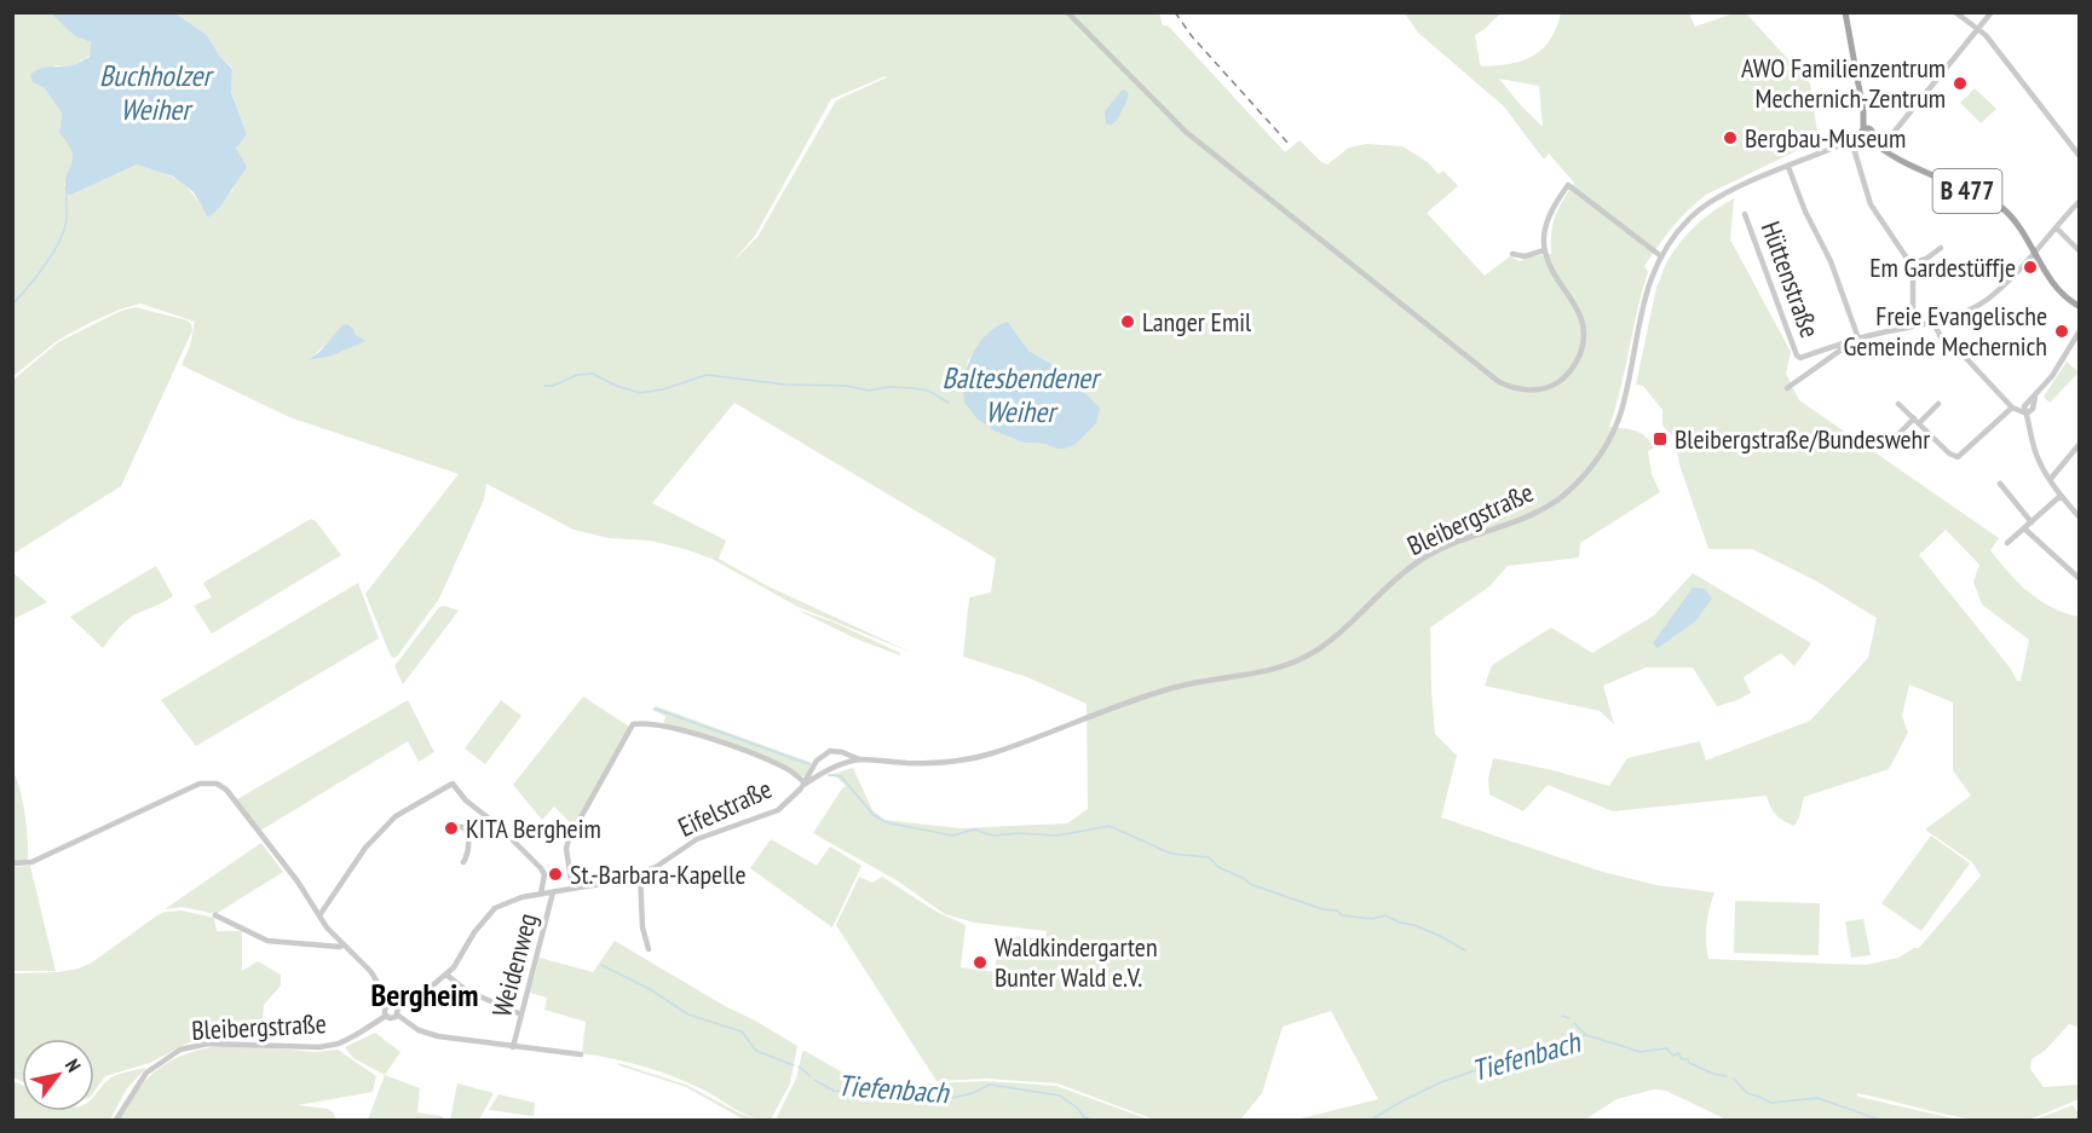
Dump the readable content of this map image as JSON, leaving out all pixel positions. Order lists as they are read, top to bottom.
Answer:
{
  "streets": {
    "main road": ["B 477"],
    "street": [
      "Hüttenstraße",
      "Bleibergstraße",
      "Eifelstraße",
      "Weidenweg"
    ]
  },
  "crossings": [
    ["B 477", "Bleibergstraße"],
    ["Bleibergstraße", "Eifelstraße"],
    ["Eifelstraße", "Weidenweg"]
  ],
  "districts": ["Bergheim"],
  "water": ["Buchholzer Weiher", "Baltesbendener Weiher", "Tiefenbach"],
  "places": {
    "other": [
      "AWO Familienzentrum Mechernich-Zentrum",
      "Bergbau-Museum",
      "Em Gardestüffje",
      "Langer Emil",
      "Freie Evangelische Gemeinde Mechernich",
      "KITA Bergheim",
      "St.-Barbara-Kapelle",
      "Waldkindergarten Bunter Wald e.V."
    ],
    "transit": ["Bleibergstraße/Bundeswehr"]
  },
  "north": "top right"
}
